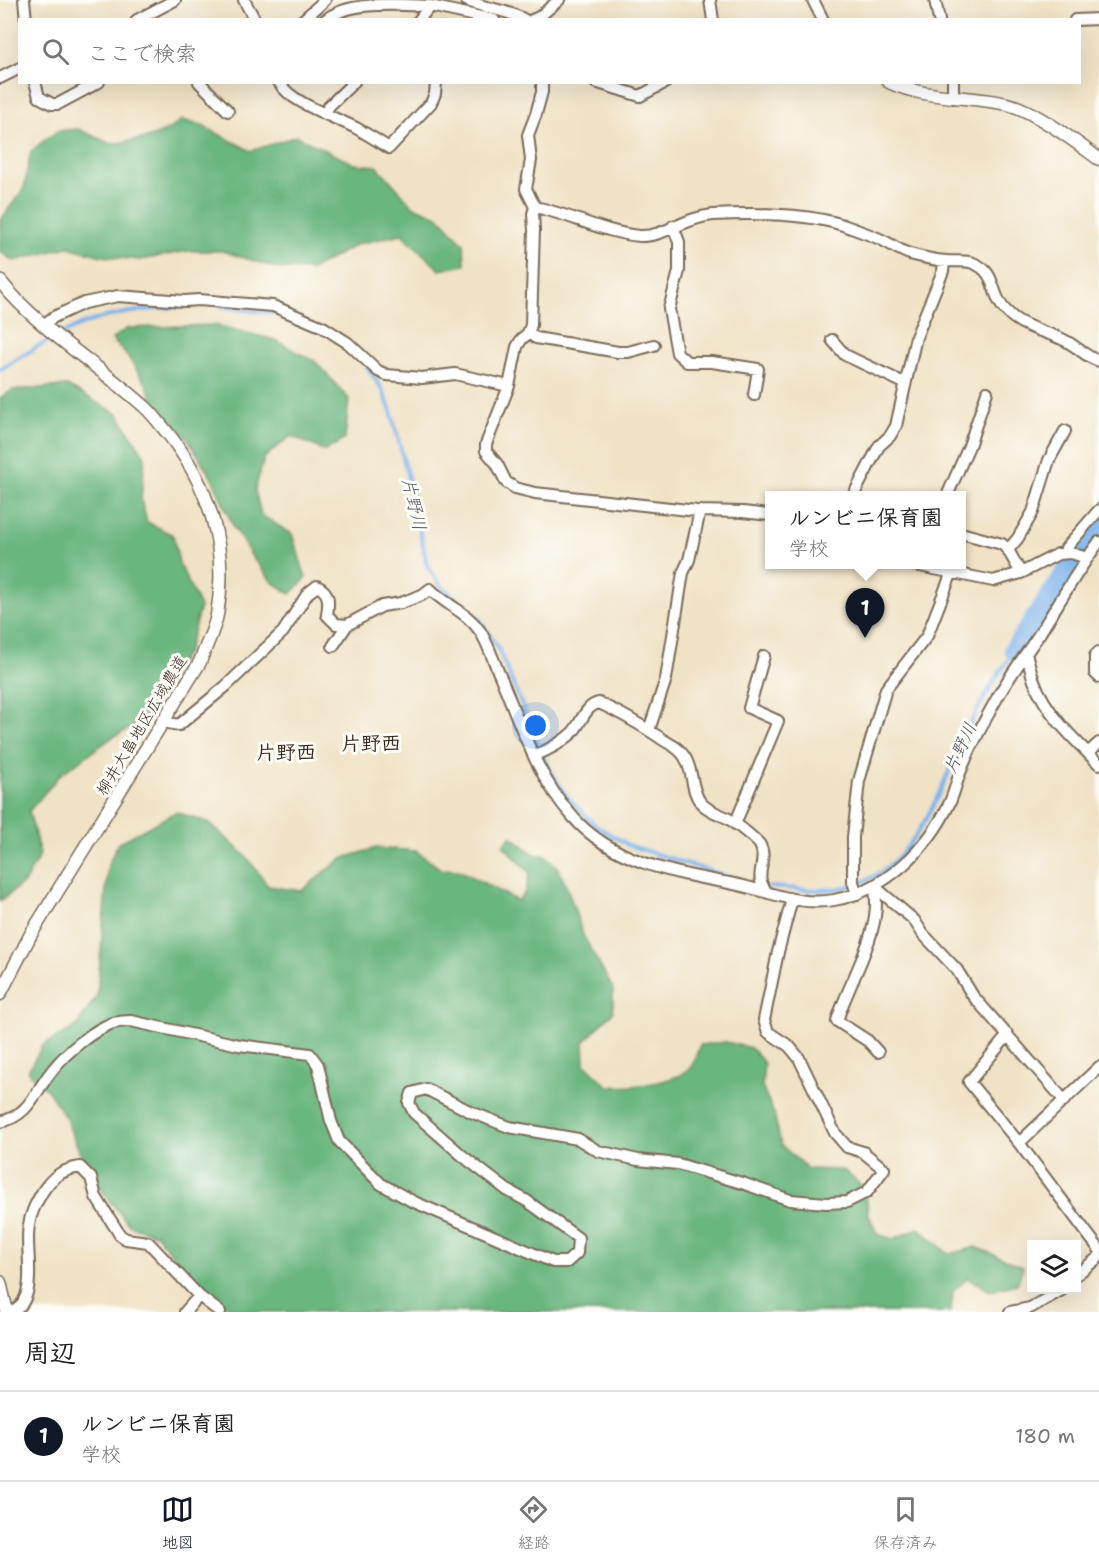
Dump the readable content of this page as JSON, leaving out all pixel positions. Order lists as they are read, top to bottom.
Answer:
{
  "streets": {
    "street": ["柳井大畠地区広域農道"]
  },
  "districts": ["片野西", "片野西"],
  "water": ["片野川"],
  "page": {
    "search": "ここで検索",
    "popup": ["ルンビニ保育園", "学校"],
    "pins": "1",
    "heading": "周辺",
    "list": [
      {
        "mark": "1",
        "name": "ルンビニ保育園",
        "note": "学校",
        "value": "180 m"
      }
    ],
    "nav": ["地図", "経路", "保存済み"]
  }
}
